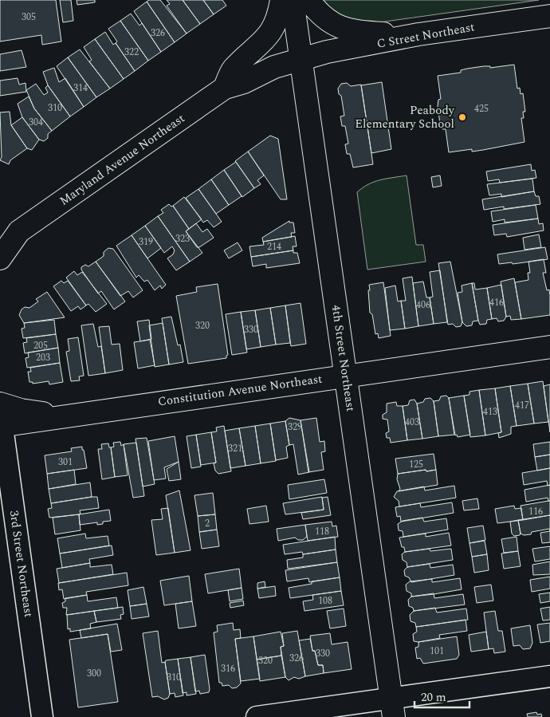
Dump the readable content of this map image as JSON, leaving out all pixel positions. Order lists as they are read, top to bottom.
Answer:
{
  "streets": {
    "main road": [
      "C Street Northeast",
      "Maryland Avenue Northeast",
      "4th Street Northeast",
      "Constitution Avenue Northeast"
    ],
    "street": ["3rd Street Northeast"]
  },
  "crossings": [
    ["C Street Northeast", "Maryland Avenue Northeast"],
    ["C Street Northeast", "4th Street Northeast"],
    ["Maryland Avenue Northeast", "4th Street Northeast"],
    ["4th Street Northeast", "Constitution Avenue Northeast"],
    ["Constitution Avenue Northeast", "3rd Street Northeast"]
  ],
  "places": ["Peabody Elementary School"],
  "house_numbers": [
    "305",
    "326",
    "322",
    "314",
    "310",
    "425",
    "304",
    "323",
    "319",
    "214",
    "416",
    "406",
    "320",
    "330",
    "205",
    "203",
    "417",
    "413",
    "403",
    "329",
    "321",
    "301",
    "125",
    "116",
    "2",
    "118",
    "108",
    "101",
    "330",
    "326",
    "320",
    "316",
    "300",
    "310"
  ],
  "scale_bar": "20 m"
}
